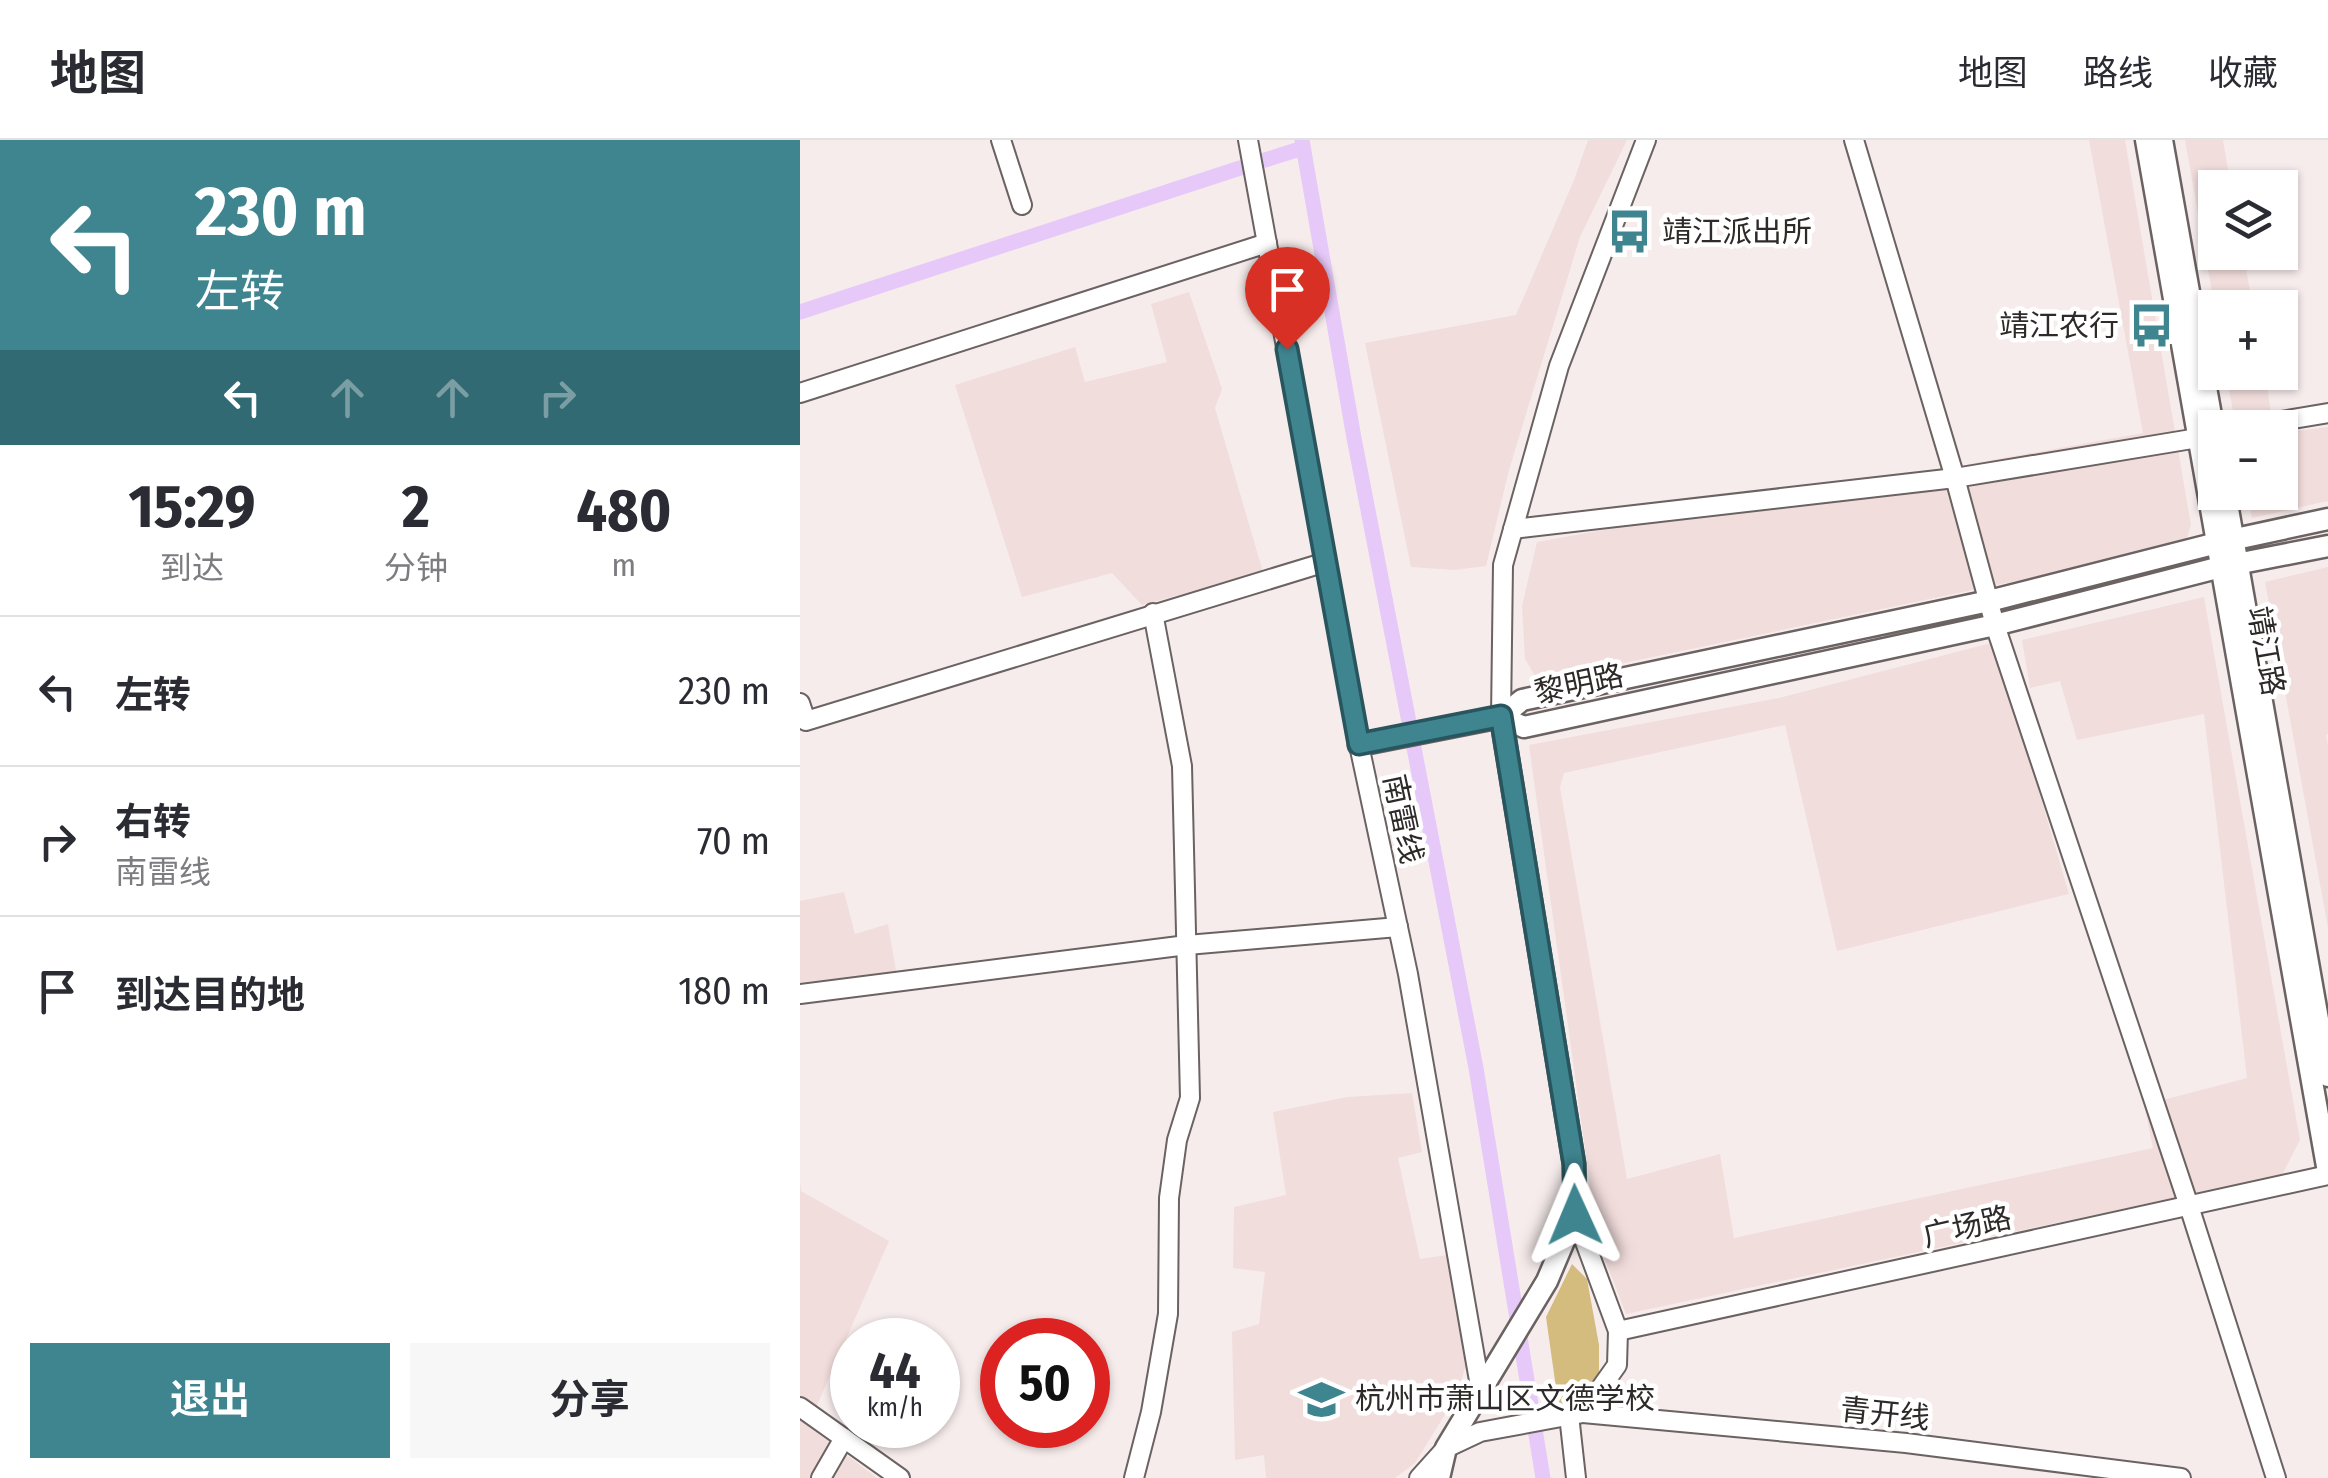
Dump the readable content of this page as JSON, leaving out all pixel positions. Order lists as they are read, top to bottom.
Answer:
{
  "streets": {
    "main road": ["靖江路", "黎明路"],
    "street": ["南雷线", "广场路", "青开线"]
  },
  "crossings": [
    ["靖江路", "黎明路"],
    ["靖江路", "广场路"]
  ],
  "places": {
    "bus stop": ["靖江派出所", "靖江农行"],
    "school or university": ["杭州市萧山区文德学校"]
  },
  "page": {
    "header": "地图",
    "nav": ["地图", "路线", "收藏"],
    "turn": ["230 m", "左转"],
    "map_buttons": ["+", "−"],
    "eta": [
      "15:29",
      "到达",
      "2",
      "分钟",
      "480",
      "m"
    ],
    "list": [
      {
        "name": "左转",
        "value": "230 m"
      },
      {
        "name": "右转",
        "note": "南雷线",
        "value": "70 m"
      },
      {
        "name": "到达目的地",
        "value": "180 m"
      }
    ],
    "speed": "44 km/h",
    "limit": "50",
    "buttons": ["退出", "分享"]
  }
}
